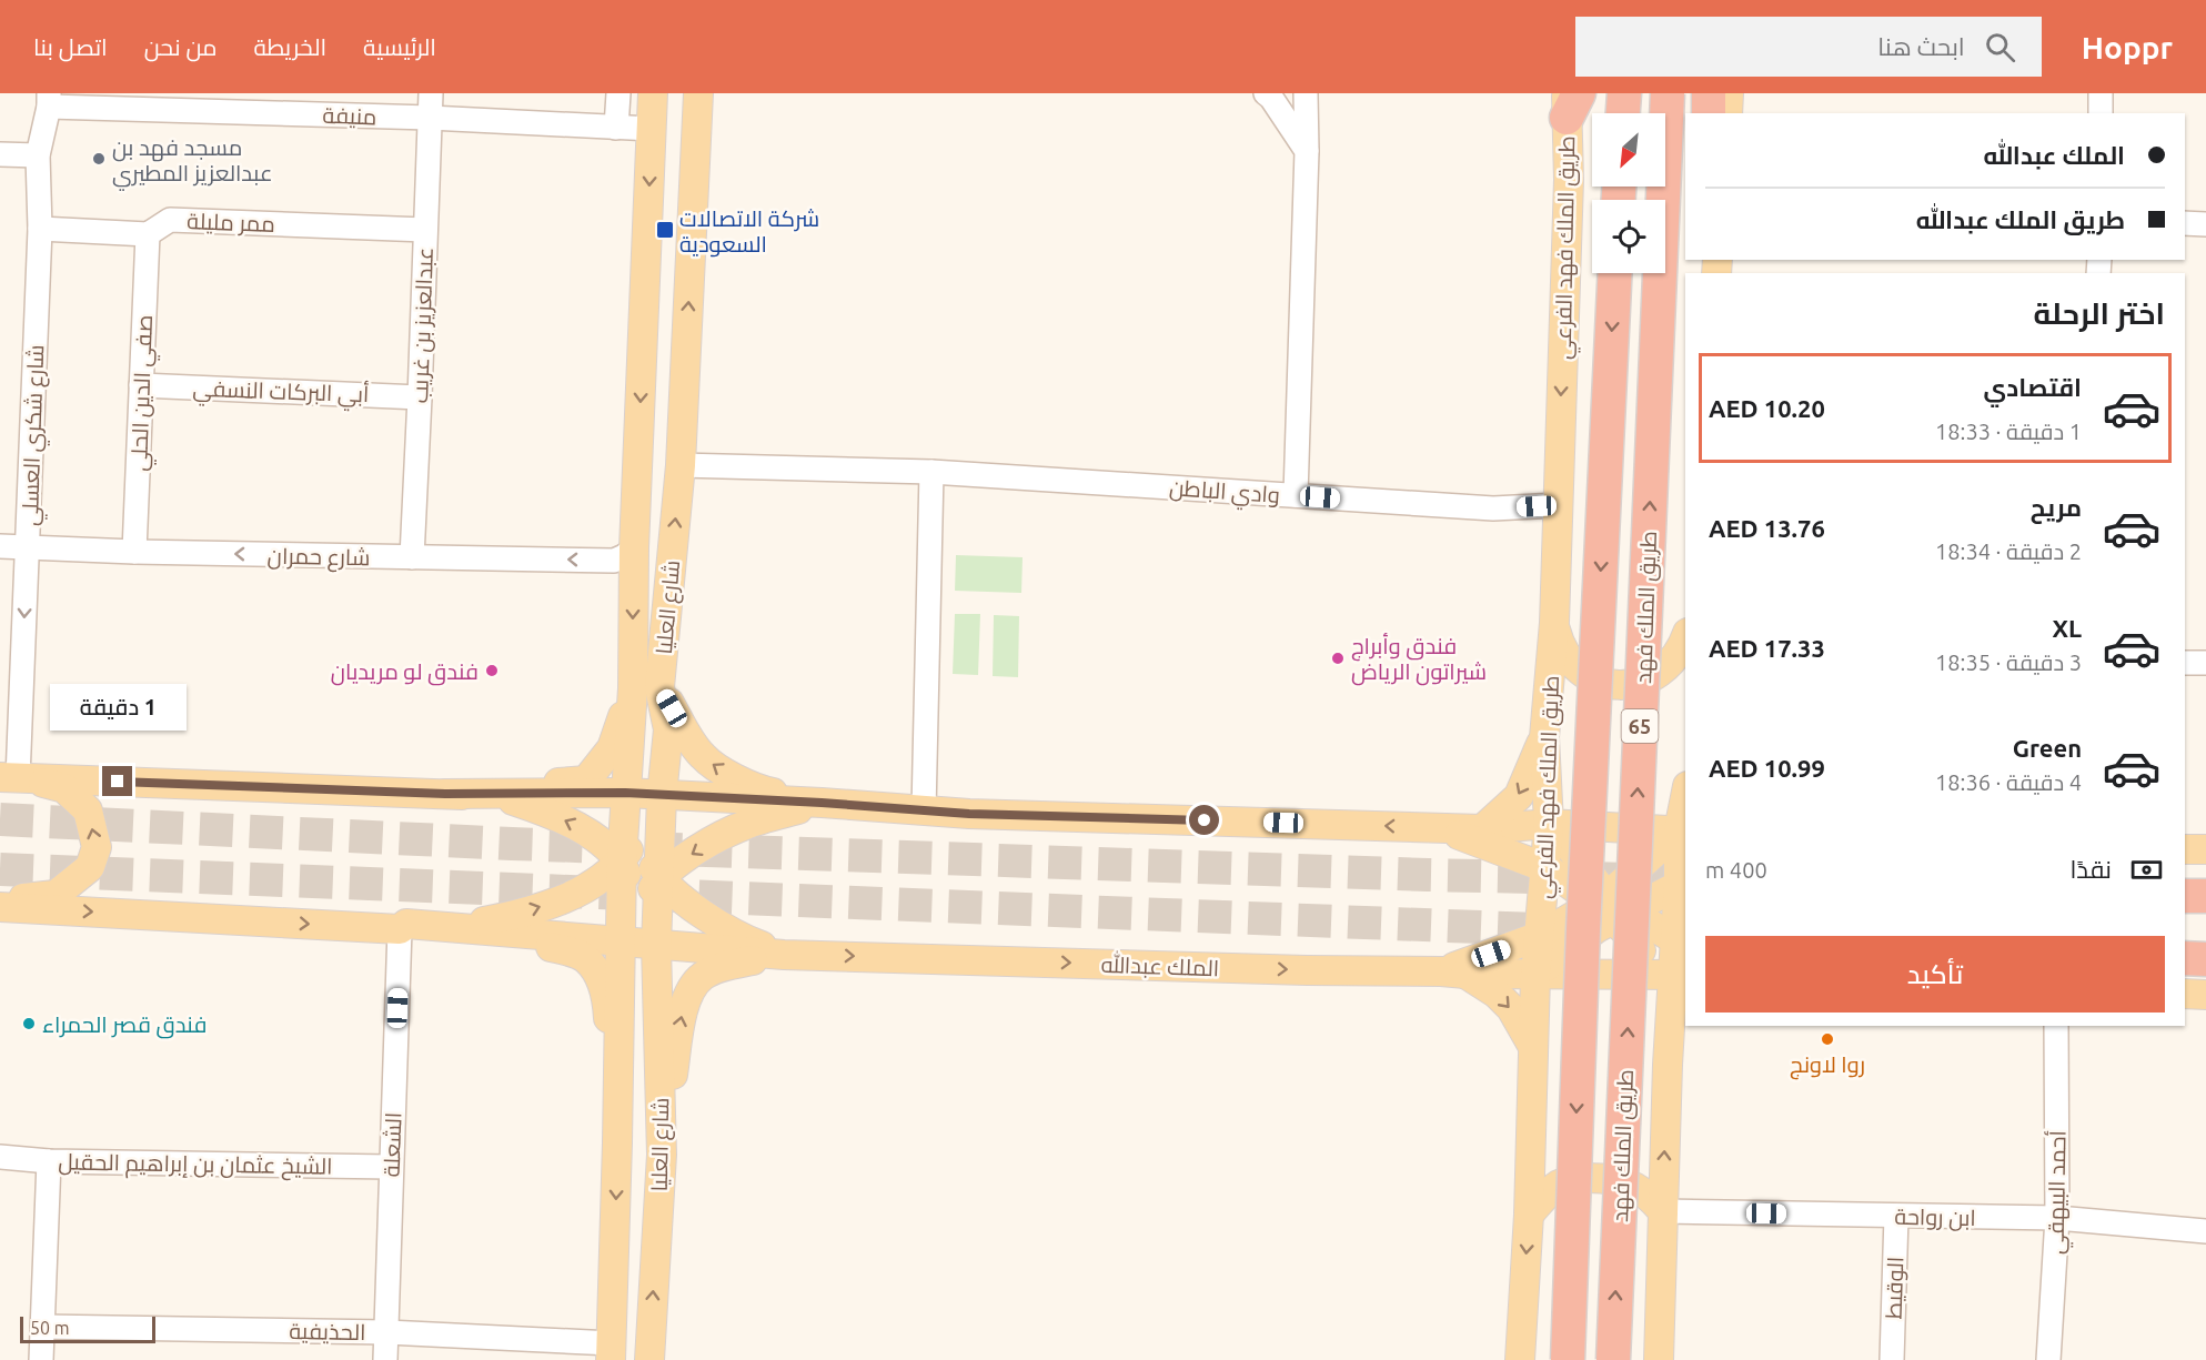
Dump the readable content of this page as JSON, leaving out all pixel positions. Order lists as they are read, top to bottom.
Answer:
{
  "streets": {
    "highway": ["طريق الملك فهد", "65"],
    "main road": ["طريق الملك فهد الفرعي", "شارع العليا", "الملك عبدالله"],
    "street": [
      "منيفة",
      "ممر مليلة",
      "عبدالعزيز بن غريب",
      "أبي البركات النسفي",
      "صفي الدين الحلي",
      "شارع شكري العسلي",
      "وادي الباطن",
      "شارع حمران",
      "الشعلة",
      "الشيخ عثمان بن إبراهيم الحقيل",
      "أحمد البيهقي",
      "ابن رواحة",
      "الوقيط",
      "الحذيفية"
    ]
  },
  "crossings": [
    ["منيفة", "عبدالعزيز بن غريب"],
    ["منيفة", "شارع شكري العسلي"],
    ["منيفة", "شارع العليا"],
    ["ممر مليلة", "عبدالعزيز بن غريب"],
    ["ممر مليلة", "صفي الدين الحلي"],
    ["ممر مليلة", "شارع شكري العسلي"],
    ["طريق الملك فهد الفرعي", "وادي الباطن"],
    ["طريق الملك فهد الفرعي", "الملك عبدالله"],
    ["عبدالعزيز بن غريب", "أبي البركات النسفي"],
    ["عبدالعزيز بن غريب", "شارع حمران"],
    ["أبي البركات النسفي", "صفي الدين الحلي"],
    ["صفي الدين الحلي", "شارع حمران"],
    ["شارع شكري العسلي", "شارع حمران"],
    ["وادي الباطن", "شارع العليا"],
    ["شارع حمران", "شارع العليا"],
    ["شارع العليا", "الحذيفية"],
    ["الشعلة", "الشيخ عثمان بن إبراهيم الحقيل"],
    ["الشعلة", "الحذيفية"],
    ["أحمد البيهقي", "ابن رواحة"],
    ["ابن رواحة", "الوقيط"]
  ],
  "one_way": ["طريق الملك فهد الفرعي", "شارع حمران"],
  "places": {
    "other": [
      "مسجد فهد بن عبدالعزيز المطيري",
      "فندق وأبراج شيراتون الرياض",
      "فندق لو مريديان",
      "فندق قصر الحمراء",
      "روا لاونج"
    ],
    "transit": ["شركة الاتصالات السعودية"]
  },
  "scale_bar": "50 m",
  "north": "bottom left",
  "page": {
    "header": "Hoppr",
    "search": "ابحث هنا",
    "nav": [
      "الرئيسية",
      "الخريطة",
      "من نحن",
      "اتصل بنا"
    ],
    "banner": ["الملك عبدالله", "طريق الملك عبدالله"],
    "heading": "اختر الرحلة",
    "list": [
      {
        "name": "اقتصادي",
        "note": "1 دقيقة · 18:33",
        "value": "AED 10.20"
      },
      {
        "name": "مريح",
        "note": "2 دقيقة · 18:34",
        "value": "AED 13.76"
      },
      {
        "name": "XL",
        "note": "3 دقيقة · 18:35",
        "value": "AED 17.33"
      },
      {
        "name": "Green",
        "note": "4 دقيقة · 18:36",
        "value": "AED 10.99"
      }
    ],
    "bubble": "1 دقيقة",
    "pay": ["نقدًا", "400 m"],
    "buttons": "تأكيد",
    "scale": "50 m"
  }
}
